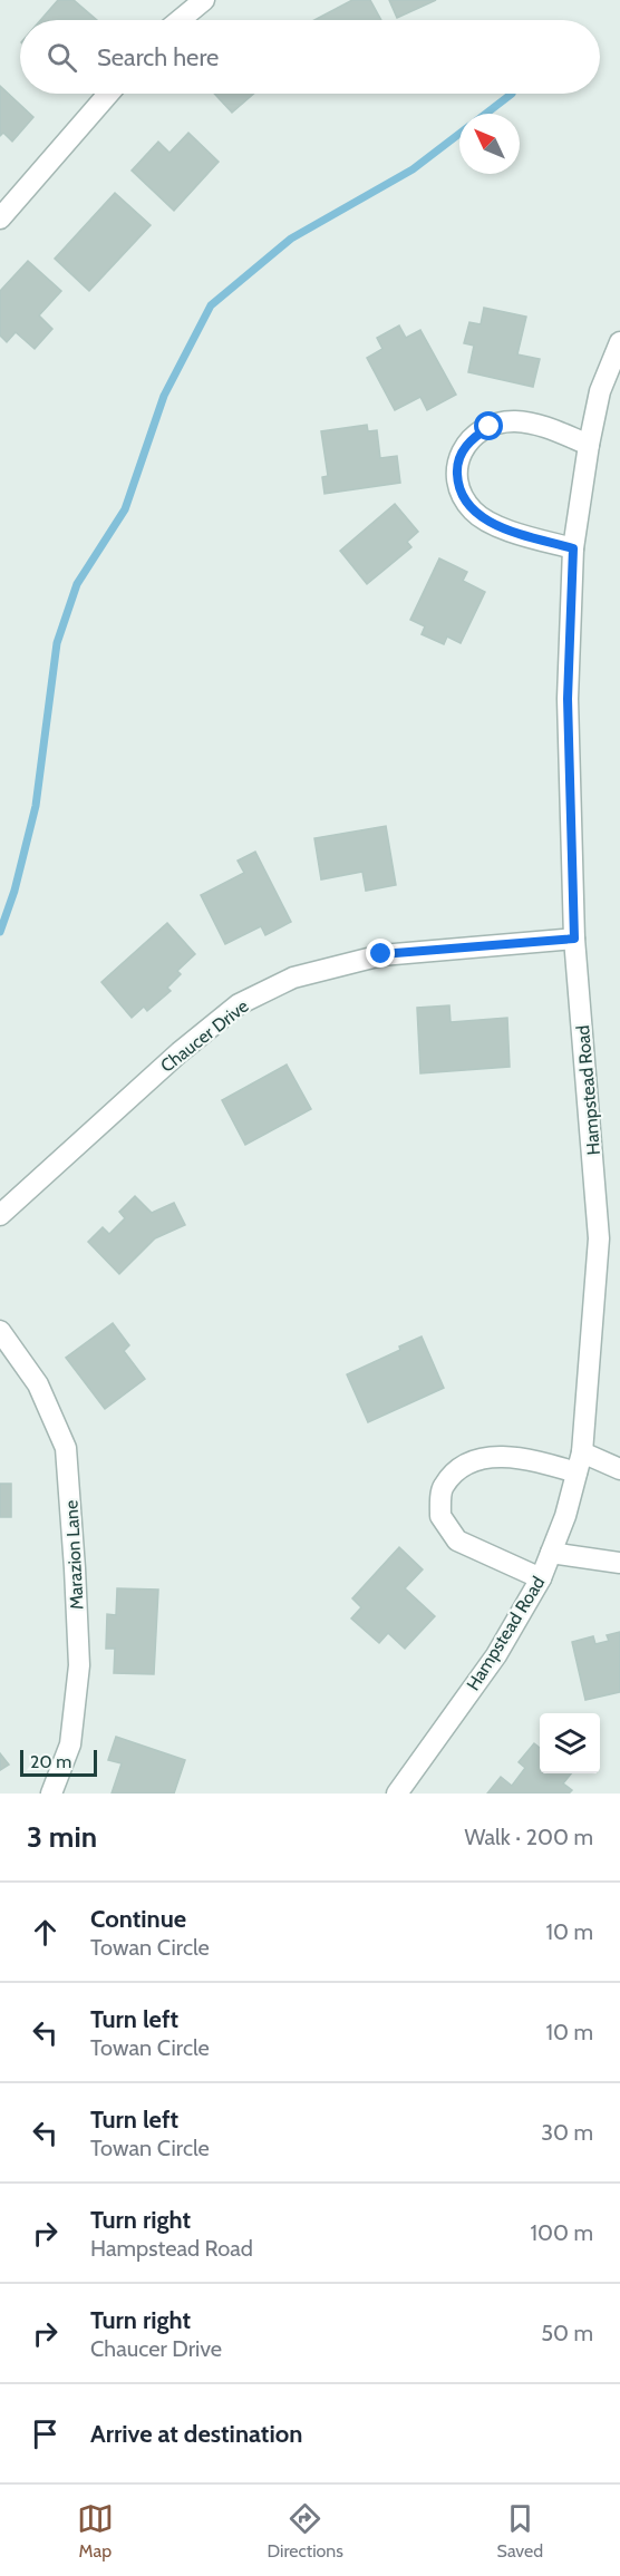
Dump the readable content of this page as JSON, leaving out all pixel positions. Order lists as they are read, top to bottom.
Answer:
{
  "streets": {
    "street": ["Chaucer Drive", "Hampstead Road", "Marazion Lane"]
  },
  "crossings": [
    ["Chaucer Drive", "Hampstead Road"]
  ],
  "scale_bar": "20 m",
  "north": "top left",
  "page": {
    "search": "Search here",
    "scale": "20 m",
    "heading": ["3 min", "Walk · 200 m"],
    "list": [
      ["Continue", "Towan Circle", "10 m"],
      ["Turn left", "Towan Circle", "10 m"],
      ["Turn left", "Towan Circle", "30 m"],
      ["Turn right", "Hampstead Road", "100 m"],
      ["Turn right", "Chaucer Drive", "50 m"],
      "Arrive at destination"
    ],
    "nav": ["Map", "Directions", "Saved"]
  }
}
